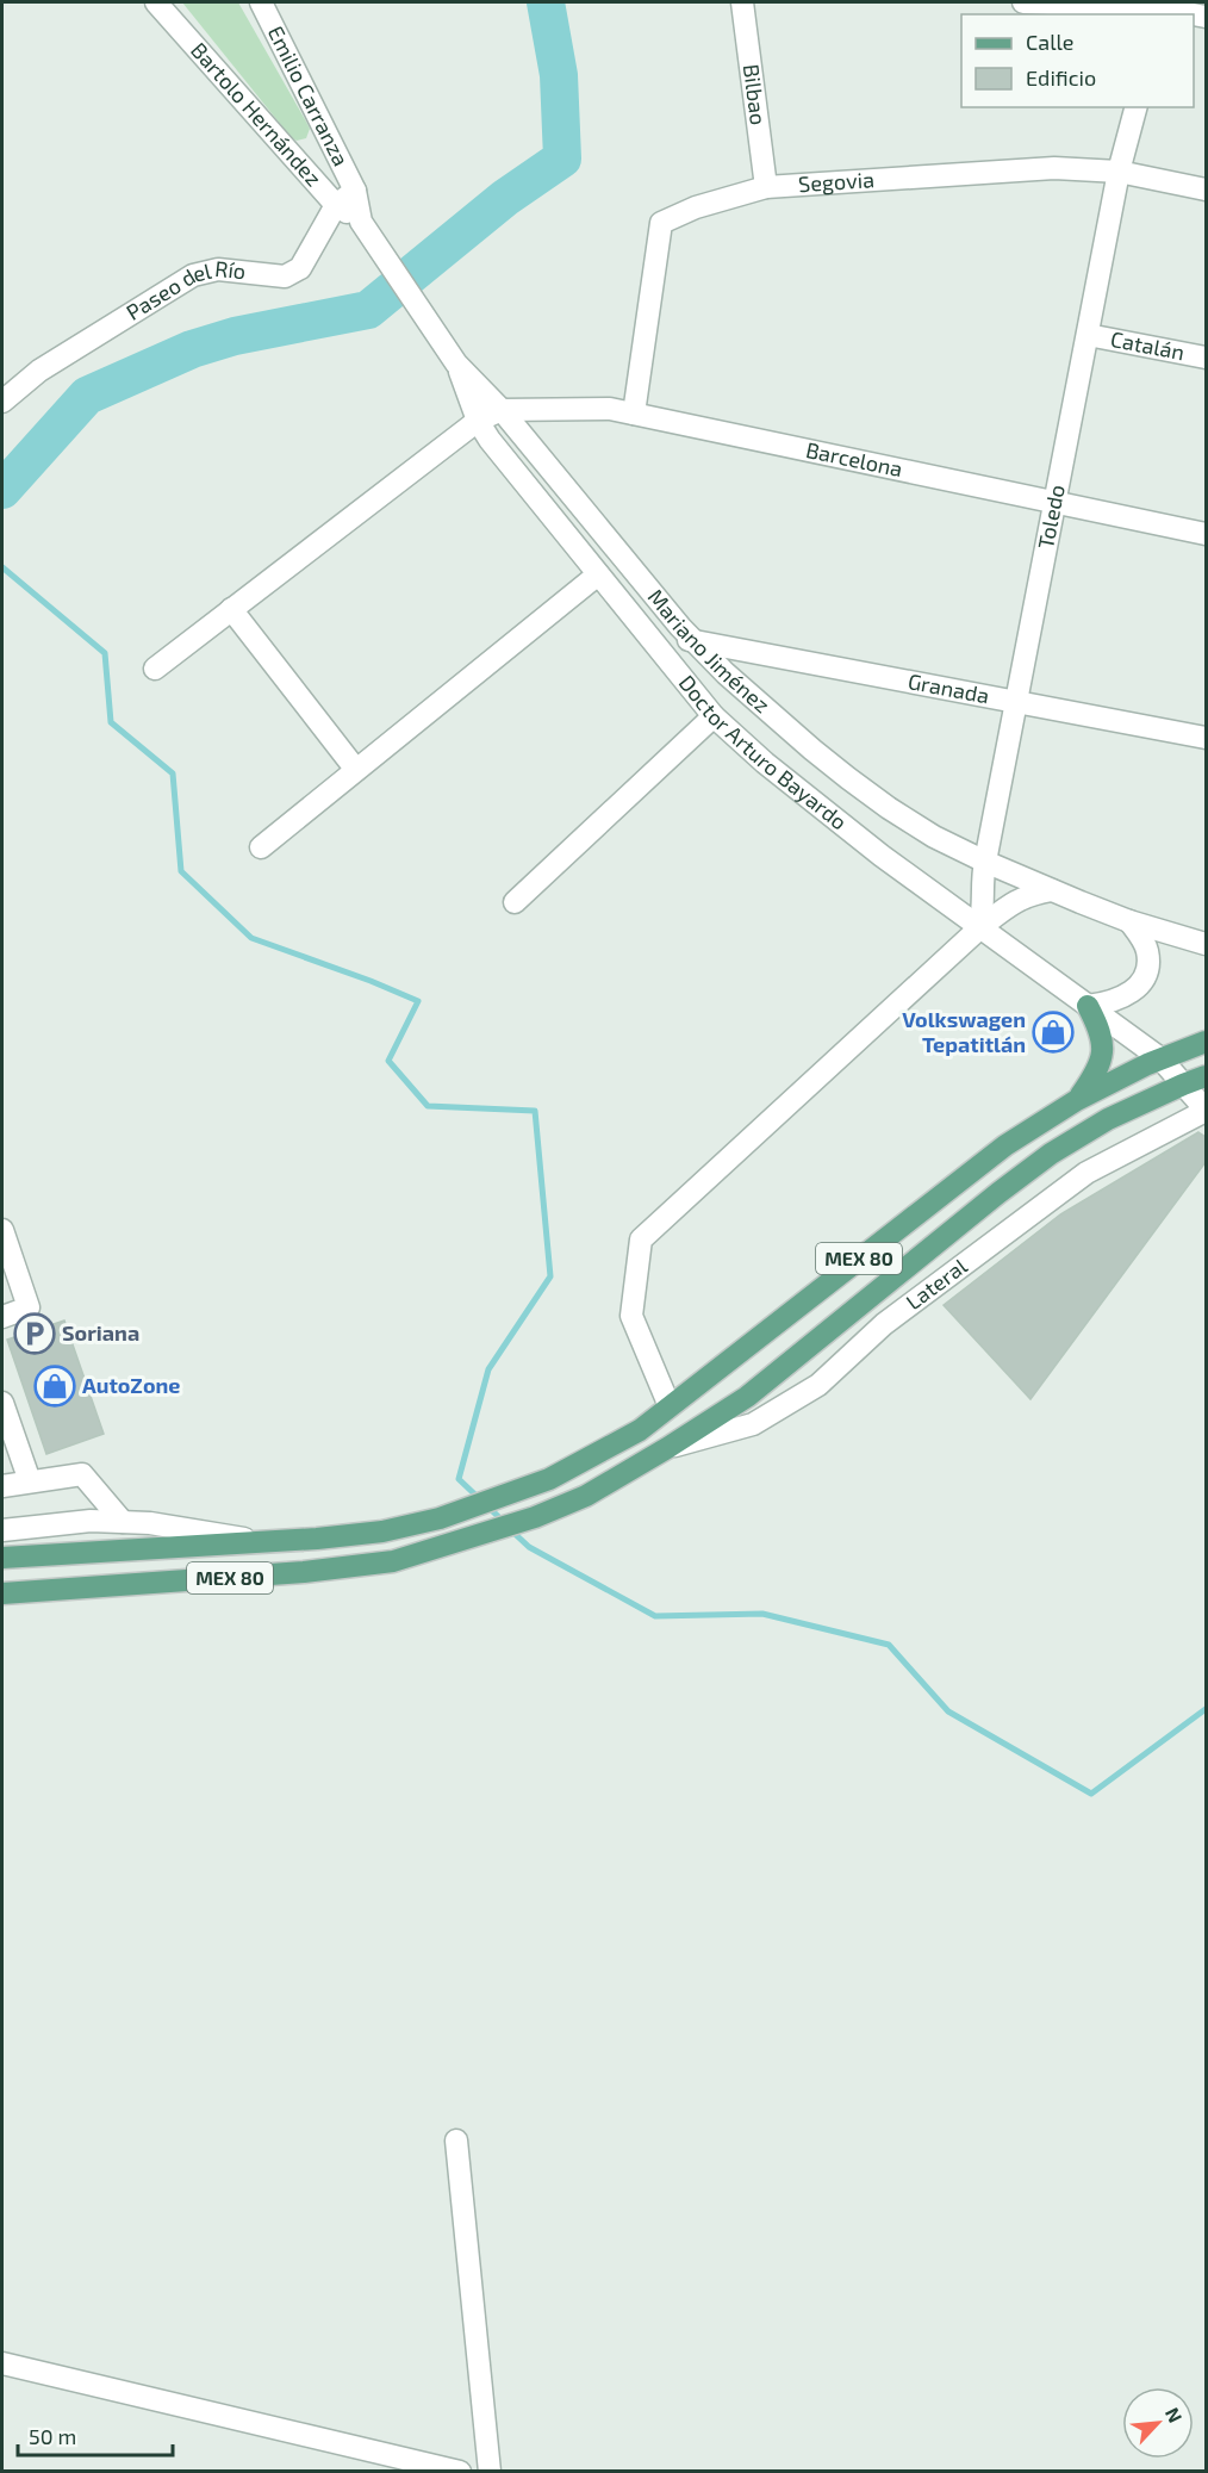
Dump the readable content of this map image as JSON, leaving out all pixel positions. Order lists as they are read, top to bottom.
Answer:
{
  "streets": {
    "main road": ["MEX 80"],
    "street": [
      "Bilbao",
      "Emilio Carranza",
      "Bartolo Hernández",
      "Segovia",
      "Paseo del Río",
      "Catalán",
      "Barcelona",
      "Toledo",
      "Mariano Jiménez",
      "Granada",
      "Doctor Arturo Bayardo",
      "Lateral"
    ]
  },
  "crossings": [
    ["Bilbao", "Segovia"],
    ["Emilio Carranza", "Paseo del Río"],
    ["Emilio Carranza", "Mariano Jiménez"],
    ["Bartolo Hernández", "Paseo del Río"],
    ["Bartolo Hernández", "Mariano Jiménez"],
    ["Segovia", "Barcelona"],
    ["Segovia", "Toledo"],
    ["Paseo del Río", "Mariano Jiménez"],
    ["Catalán", "Toledo"],
    ["Barcelona", "Toledo"],
    ["Barcelona", "Mariano Jiménez"],
    ["Toledo", "Mariano Jiménez"],
    ["Toledo", "Granada"],
    ["Toledo", "Doctor Arturo Bayardo"],
    ["Mariano Jiménez", "Granada"],
    ["Mariano Jiménez", "Doctor Arturo Bayardo"],
    ["Granada", "Doctor Arturo Bayardo"],
    ["Doctor Arturo Bayardo", "MEX 80"],
    ["Doctor Arturo Bayardo", "Lateral"],
    ["MEX 80", "Lateral"]
  ],
  "places": {
    "shop": ["Volkswagen Tepatitlán", "AutoZone"],
    "parking": ["Soriana"]
  },
  "legend": ["Calle", "Edificio"],
  "scale_bar": "50 m",
  "north": "top right"
}
